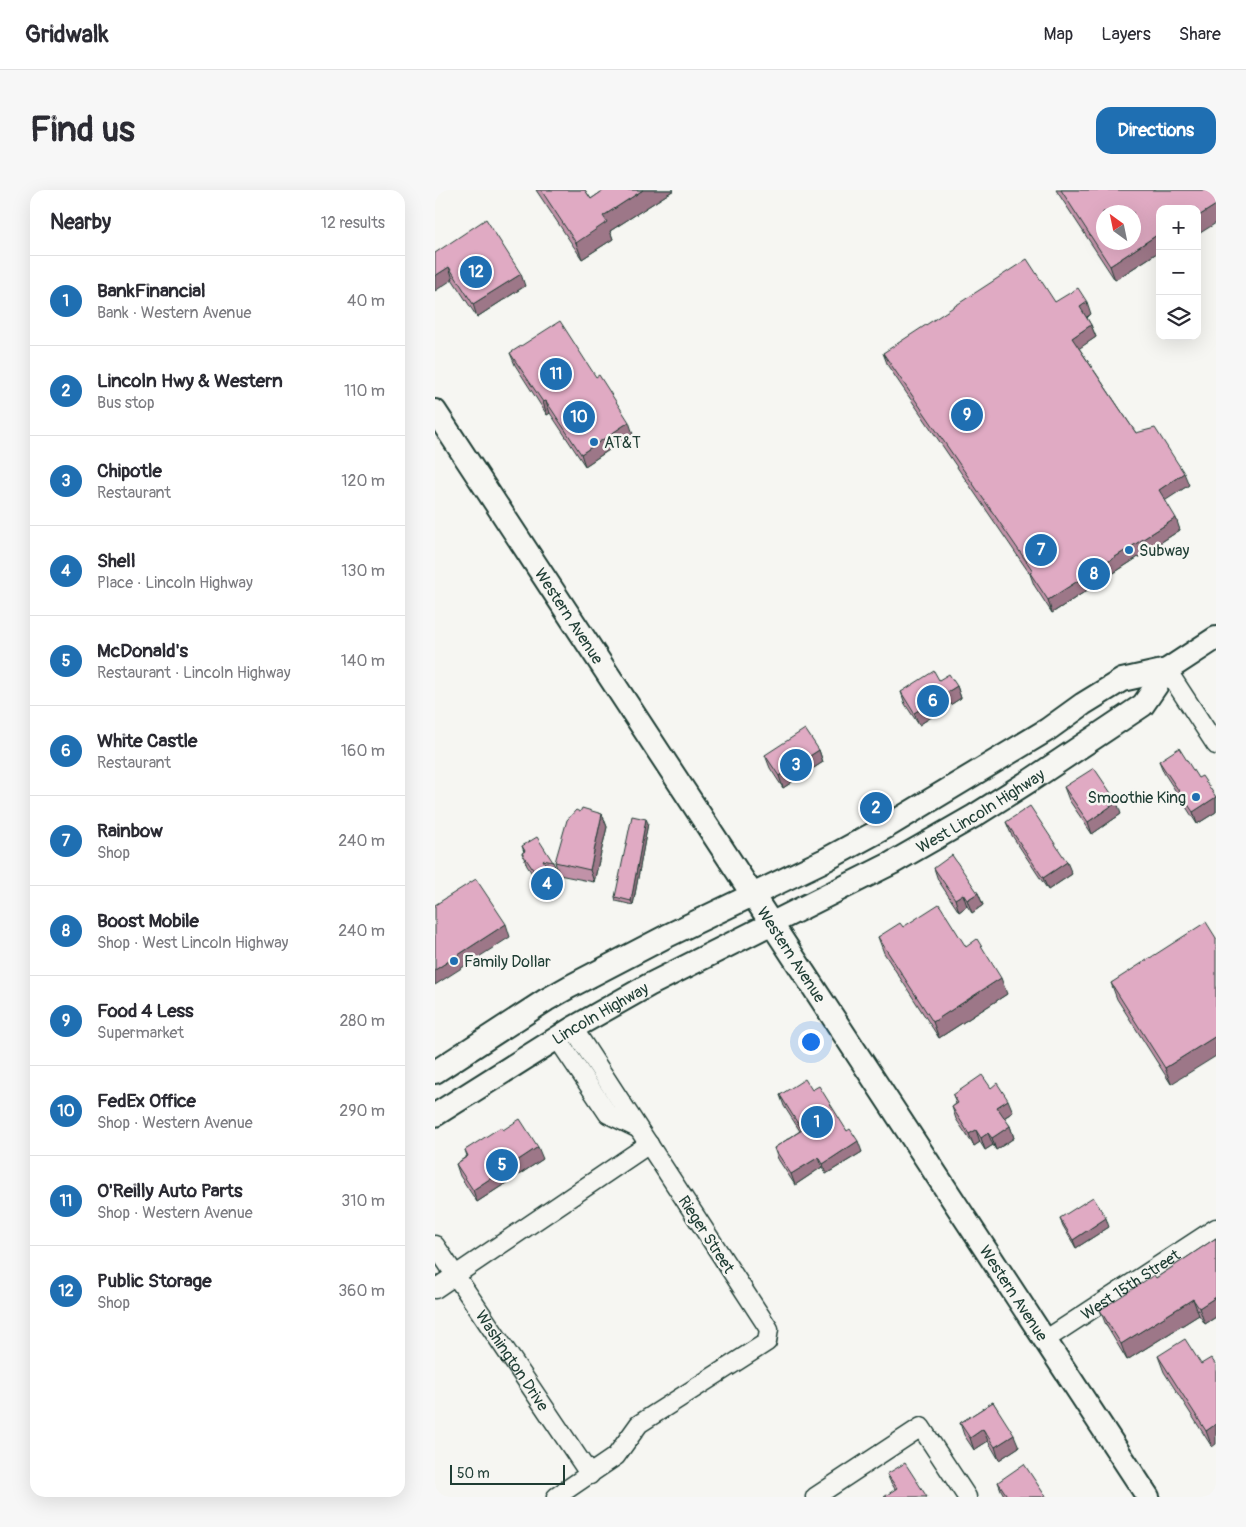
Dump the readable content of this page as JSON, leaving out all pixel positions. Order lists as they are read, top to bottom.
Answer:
{
  "streets": {
    "main road": ["Western Avenue", "West Lincoln Highway", "Lincoln Highway"],
    "street": ["Rieger Street", "West 15th Street", "Washington Drive"]
  },
  "crossings": [
    ["Western Avenue", "West Lincoln Highway"],
    ["Western Avenue", "Lincoln Highway"],
    ["Western Avenue", "West 15th Street"],
    ["West Lincoln Highway", "Lincoln Highway"],
    ["Lincoln Highway", "Rieger Street"],
    ["Rieger Street", "Washington Drive"]
  ],
  "places": [
    "AT&T",
    "Subway",
    "Smoothie King",
    "Family Dollar"
  ],
  "scale_bar": "50 m",
  "north": "top left",
  "page": {
    "header": "Gridwalk",
    "nav": ["Map", "Layers", "Share"],
    "buttons": "Directions",
    "title": "Find us",
    "heading": ["Nearby", "12 results"],
    "map_buttons": ["+", "−"],
    "pins": [
      "12",
      "11",
      "9",
      "10",
      "7",
      "8",
      "6",
      "3",
      "2",
      "4",
      "1",
      "5"
    ],
    "list": [
      {
        "mark": "1",
        "name": "BankFinancial",
        "note": "Bank · Western Avenue",
        "value": "40 m"
      },
      {
        "mark": "2",
        "name": "Lincoln Hwy & Western",
        "note": "Bus stop",
        "value": "110 m"
      },
      {
        "mark": "3",
        "name": "Chipotle",
        "note": "Restaurant",
        "value": "120 m"
      },
      {
        "mark": "4",
        "name": "Shell",
        "note": "Place · Lincoln Highway",
        "value": "130 m"
      },
      {
        "mark": "5",
        "name": "McDonald's",
        "note": "Restaurant · Lincoln Highway",
        "value": "140 m"
      },
      {
        "mark": "6",
        "name": "White Castle",
        "note": "Restaurant",
        "value": "160 m"
      },
      {
        "mark": "7",
        "name": "Rainbow",
        "note": "Shop",
        "value": "240 m"
      },
      {
        "mark": "8",
        "name": "Boost Mobile",
        "note": "Shop · West Lincoln Highway",
        "value": "240 m"
      },
      {
        "mark": "9",
        "name": "Food 4 Less",
        "note": "Supermarket",
        "value": "280 m"
      },
      {
        "mark": "10",
        "name": "FedEx Office",
        "note": "Shop · Western Avenue",
        "value": "290 m"
      },
      {
        "mark": "11",
        "name": "O'Reilly Auto Parts",
        "note": "Shop · Western Avenue",
        "value": "310 m"
      },
      {
        "mark": "12",
        "name": "Public Storage",
        "note": "Shop",
        "value": "360 m"
      }
    ],
    "scale": "50 m"
  }
}
